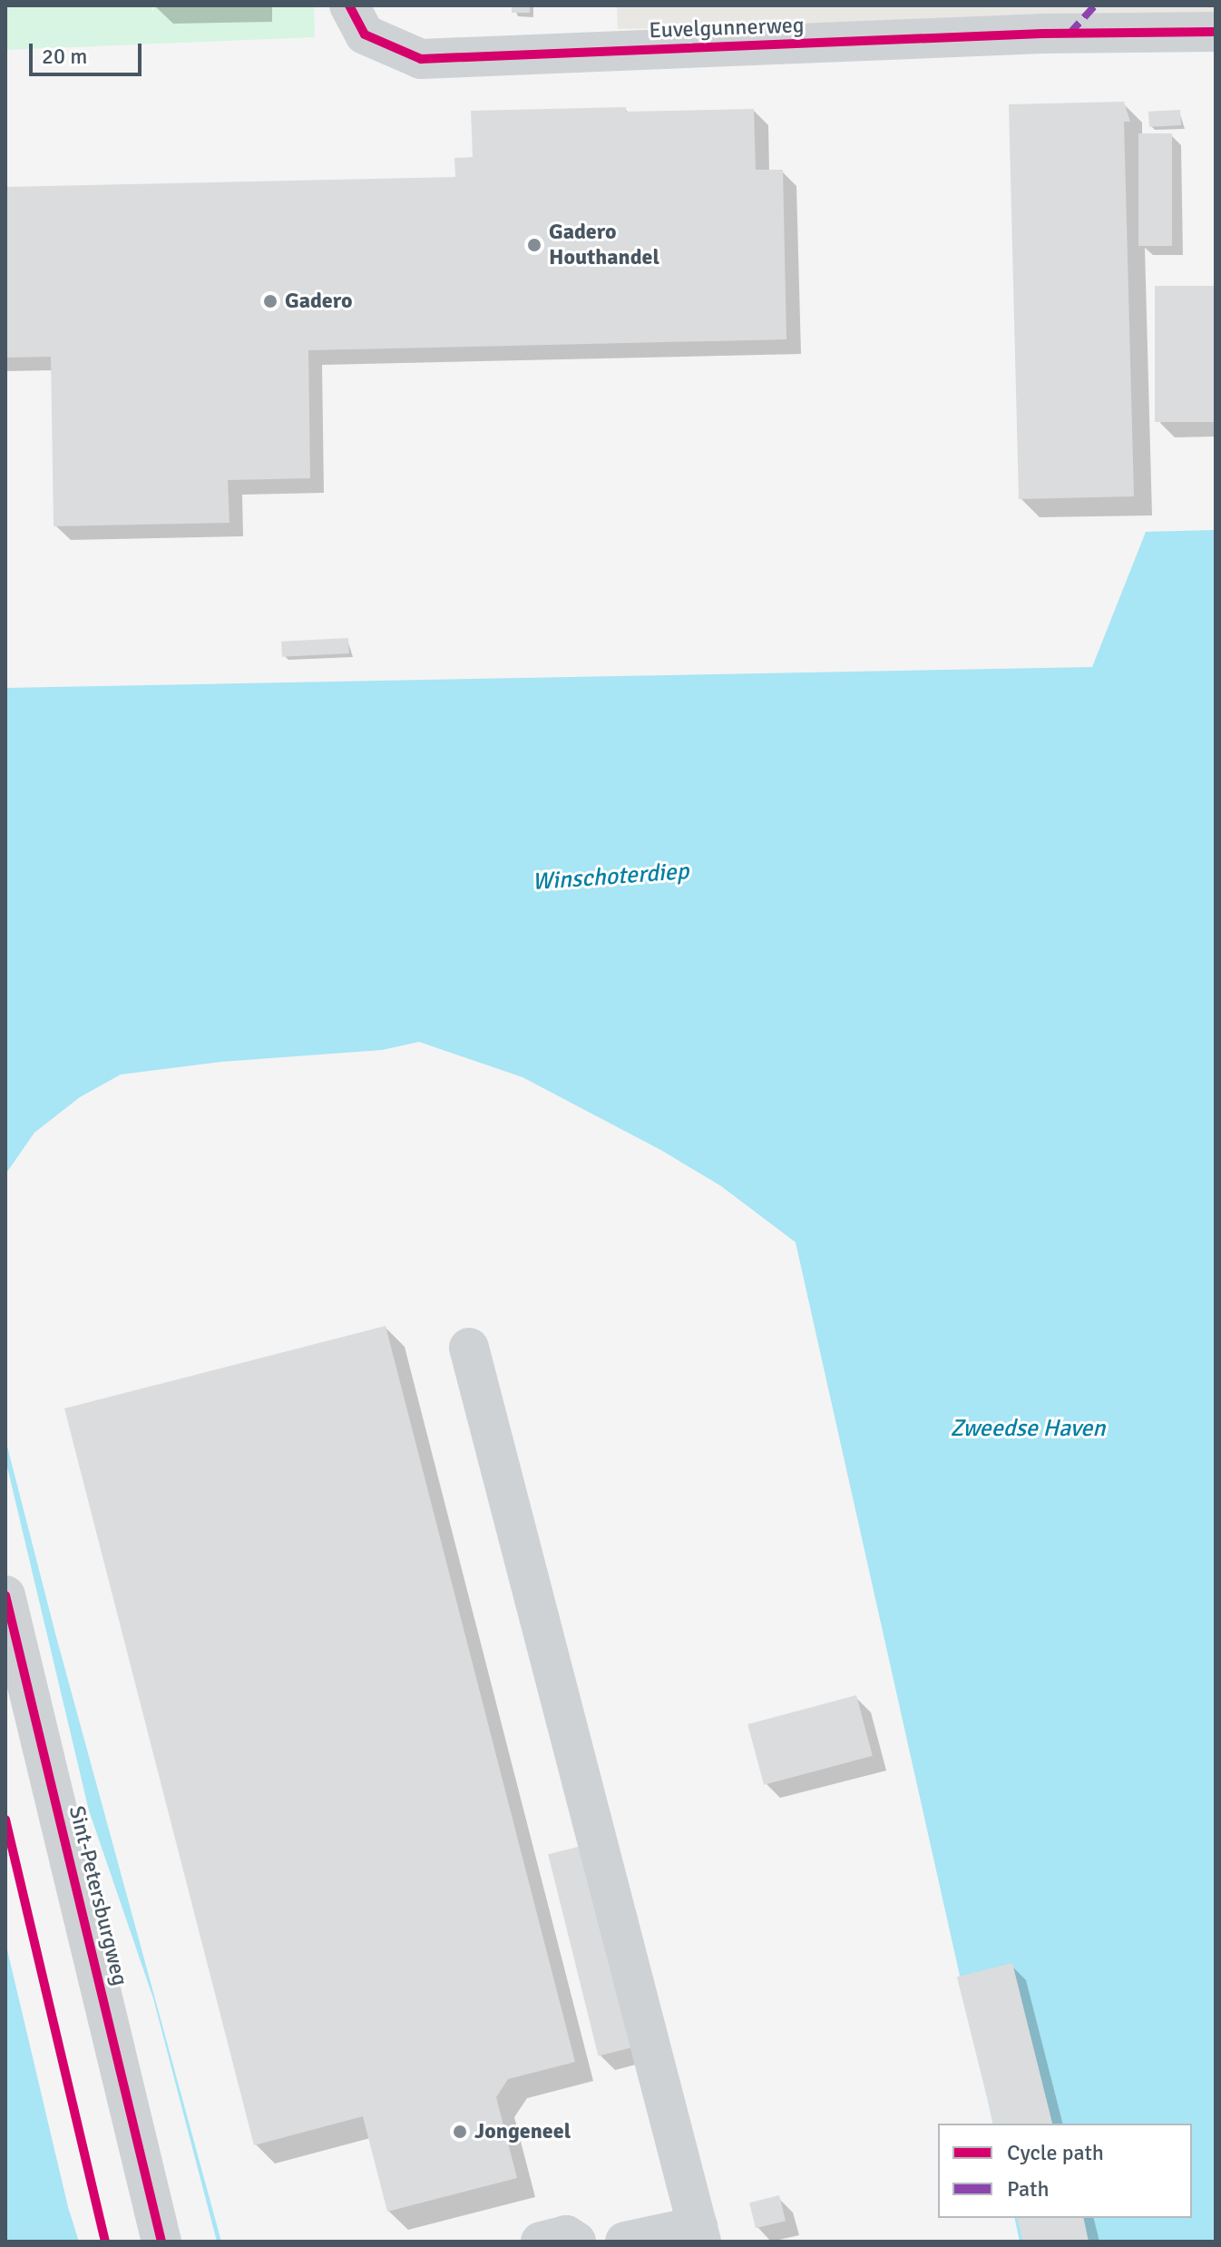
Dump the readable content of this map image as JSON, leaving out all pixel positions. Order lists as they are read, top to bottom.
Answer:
{
  "streets": {
    "street": ["Euvelgunnerweg", "Sint-Petersburgweg"]
  },
  "water": ["Winschoterdiep", "Zweedse Haven"],
  "places": ["Gadero Houthandel", "Gadero", "Jongeneel"],
  "legend": ["Cycle path", "Path"],
  "scale_bar": "20 m"
}
